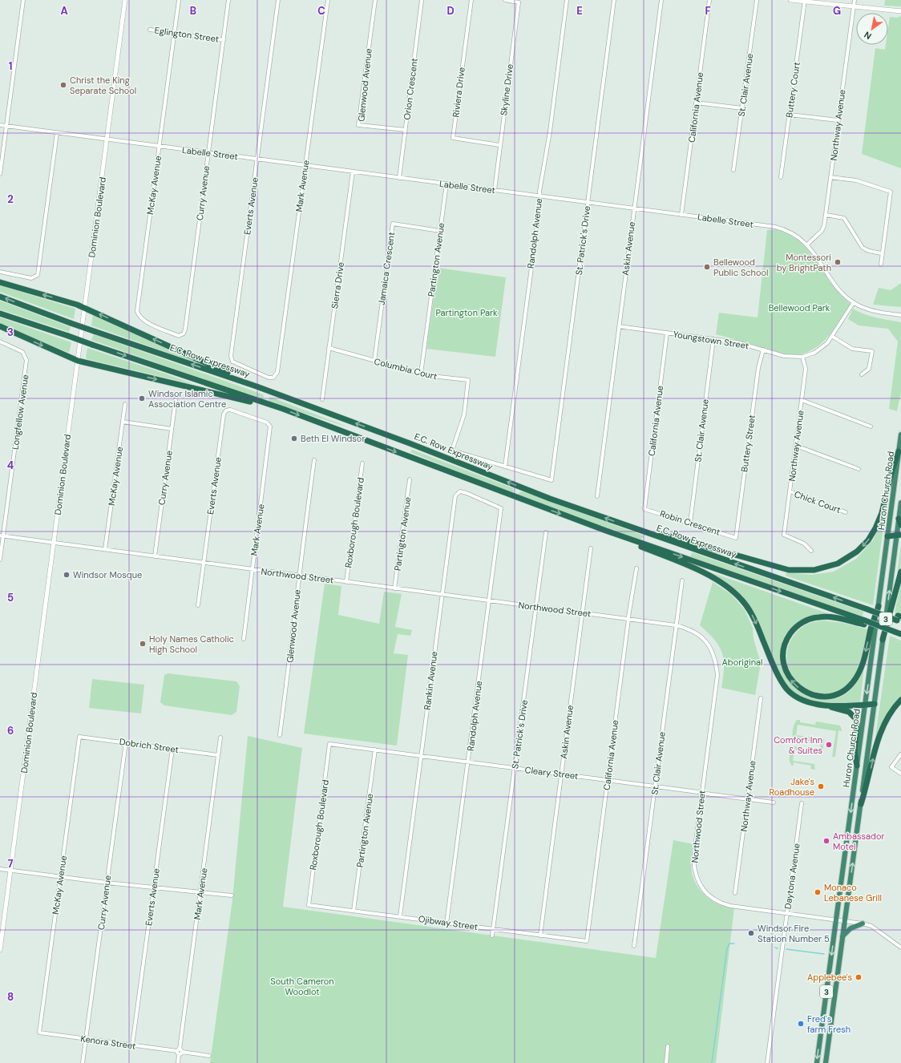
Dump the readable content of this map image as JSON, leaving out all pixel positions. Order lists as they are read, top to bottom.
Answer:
{
  "streets": {
    "highway": ["E.C. Row Expressway", "Huron Church Road", "3"],
    "street": [
      "Eglington Street",
      "Glenwood Avenue",
      "St. Clair Avenue",
      "Orion Crescent",
      "Skyline Drive",
      "Buttery Court",
      "Riviera Drive",
      "California Avenue",
      "Northway Avenue",
      "Labelle Street",
      "McKay Avenue",
      "Mark Avenue",
      "Curry Avenue",
      "Everts Avenue",
      "Dominion Boulevard",
      "Randolph Avenue",
      "St. Patrick's Drive",
      "Askin Avenue",
      "Partington Avenue",
      "Jamaica Crescent",
      "Sierra Drive",
      "Youngstown Street",
      "Columbia Court",
      "Longfellow Avenue",
      "Buttery Street",
      "Chick Court",
      "Roxborough Boulevard",
      "Robin Crescent",
      "Northwood Street",
      "Rankin Avenue",
      "Dobrich Street",
      "Cleary Street",
      "Daytona Avenue",
      "Ojibway Street",
      "Kenora Street"
    ]
  },
  "crossings": [
    ["Eglington Street", "McKay Avenue"],
    ["Eglington Street", "Curry Avenue"],
    ["Glenwood Avenue", "Orion Crescent"],
    ["Glenwood Avenue", "Northwood Street"],
    ["St. Clair Avenue", "Youngstown Street"],
    ["St. Clair Avenue", "Robin Crescent"],
    ["St. Clair Avenue", "Northwood Street"],
    ["St. Clair Avenue", "Cleary Street"],
    ["Orion Crescent", "Labelle Street"],
    ["Skyline Drive", "Riviera Drive"],
    ["Skyline Drive", "Labelle Street"],
    ["California Avenue", "Labelle Street"],
    ["California Avenue", "Youngstown Street"],
    ["California Avenue", "Robin Crescent"],
    ["California Avenue", "Northwood Street"],
    ["California Avenue", "Cleary Street"],
    ["California Avenue", "Ojibway Street"],
    ["Northway Avenue", "Labelle Street"],
    ["Northway Avenue", "Youngstown Street"],
    ["Northway Avenue", "Chick Court"],
    ["Northway Avenue", "Cleary Street"],
    ["Labelle Street", "McKay Avenue"],
    ["Labelle Street", "Mark Avenue"],
    ["Labelle Street", "Curry Avenue"],
    ["Labelle Street", "Everts Avenue"],
    ["Labelle Street", "Dominion Boulevard"],
    ["Labelle Street", "Randolph Avenue"],
    ["Labelle Street", "St. Patrick's Drive"],
    ["Labelle Street", "Askin Avenue"],
    ["Labelle Street", "Partington Avenue"],
    ["Labelle Street", "Sierra Drive"],
    ["Labelle Street", "Youngstown Street"],
    ["McKay Avenue", "Curry Avenue"],
    ["McKay Avenue", "Northwood Street"],
    ["McKay Avenue", "Dobrich Street"],
    ["McKay Avenue", "Kenora Street"],
    ["Mark Avenue", "Everts Avenue"],
    ["Mark Avenue", "Northwood Street"],
    ["Mark Avenue", "Dobrich Street"],
    ["Mark Avenue", "Kenora Street"],
    ["Curry Avenue", "Northwood Street"],
    ["Curry Avenue", "Dobrich Street"],
    ["Curry Avenue", "Kenora Street"],
    ["Everts Avenue", "Northwood Street"],
    ["Everts Avenue", "Dobrich Street"],
    ["Everts Avenue", "Kenora Street"],
    ["Dominion Boulevard", "Northwood Street"],
    ["Randolph Avenue", "St. Patrick's Drive"],
    ["Randolph Avenue", "Columbia Court"],
    ["Randolph Avenue", "Northwood Street"],
    ["Randolph Avenue", "Rankin Avenue"],
    ["Randolph Avenue", "Cleary Street"],
    ["Randolph Avenue", "Ojibway Street"],
    ["St. Patrick's Drive", "Columbia Court"],
    ["St. Patrick's Drive", "Northwood Street"],
    ["St. Patrick's Drive", "Cleary Street"],
    ["St. Patrick's Drive", "Ojibway Street"],
    ["Askin Avenue", "Youngstown Street"],
    ["Askin Avenue", "Northwood Street"],
    ["Askin Avenue", "Cleary Street"],
    ["Askin Avenue", "Ojibway Street"],
    ["Partington Avenue", "Jamaica Crescent"],
    ["Partington Avenue", "Columbia Court"],
    ["Partington Avenue", "Northwood Street"],
    ["Partington Avenue", "Cleary Street"],
    ["Partington Avenue", "Ojibway Street"],
    ["Jamaica Crescent", "Columbia Court"],
    ["Sierra Drive", "Columbia Court"],
    ["Youngstown Street", "Buttery Street"],
    ["Longfellow Avenue", "Northwood Street"],
    ["Buttery Street", "Robin Crescent"],
    ["Huron Church Road", "Northwood Street"],
    ["Roxborough Boulevard", "Northwood Street"],
    ["Roxborough Boulevard", "Cleary Street"],
    ["Roxborough Boulevard", "Ojibway Street"],
    ["Northwood Street", "Rankin Avenue"],
    ["Northwood Street", "Cleary Street"],
    ["Northwood Street", "Daytona Avenue"],
    ["Rankin Avenue", "Cleary Street"],
    ["Rankin Avenue", "Ojibway Street"]
  ],
  "parks": [
    "Bellewood Park",
    "Partington Park",
    "Aboriginal",
    "South Cameron Woodlot"
  ],
  "places": [
    "Christ the King Separate School",
    "Montessori by BrightPath",
    "Bellewood Public School",
    "Windsor Islamic Association Centre",
    "Beth El Windsor",
    "Windsor Mosque",
    "Holy Names Catholic High School",
    "Comfort Inn & Suites",
    "Jake's Roadhouse",
    "Ambassador Motel",
    "Monaco Lebanese Grill",
    "Windsor Fire Station Number 5",
    "Applebee's",
    "Fred's farm Fresh"
  ],
  "north": "bottom left",
  "grid": {
    "columns": [
      "A",
      "B",
      "C",
      "D",
      "E",
      "F",
      "G"
    ],
    "rows": [
      "1",
      "2",
      "3",
      "4",
      "5",
      "6",
      "7",
      "8"
    ]
  }
}
